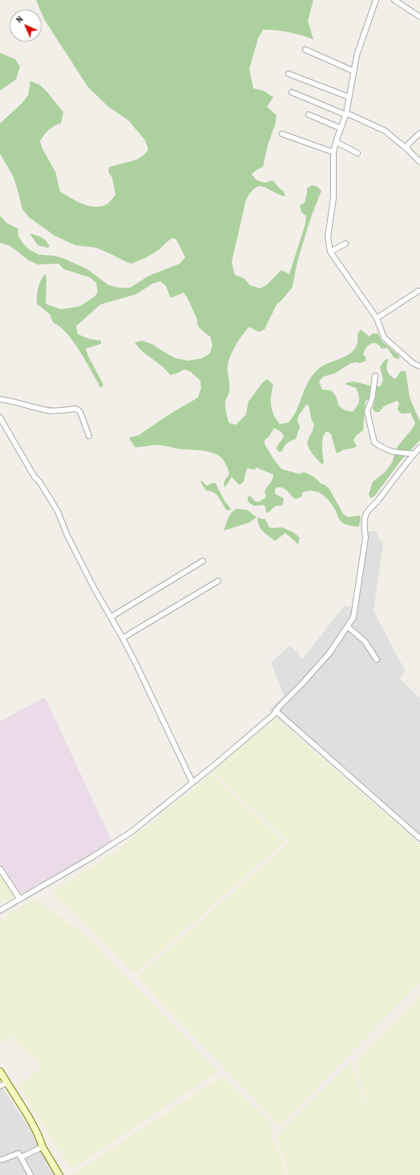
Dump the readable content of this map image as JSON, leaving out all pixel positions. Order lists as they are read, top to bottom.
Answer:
{
  "north": "top left"
}
